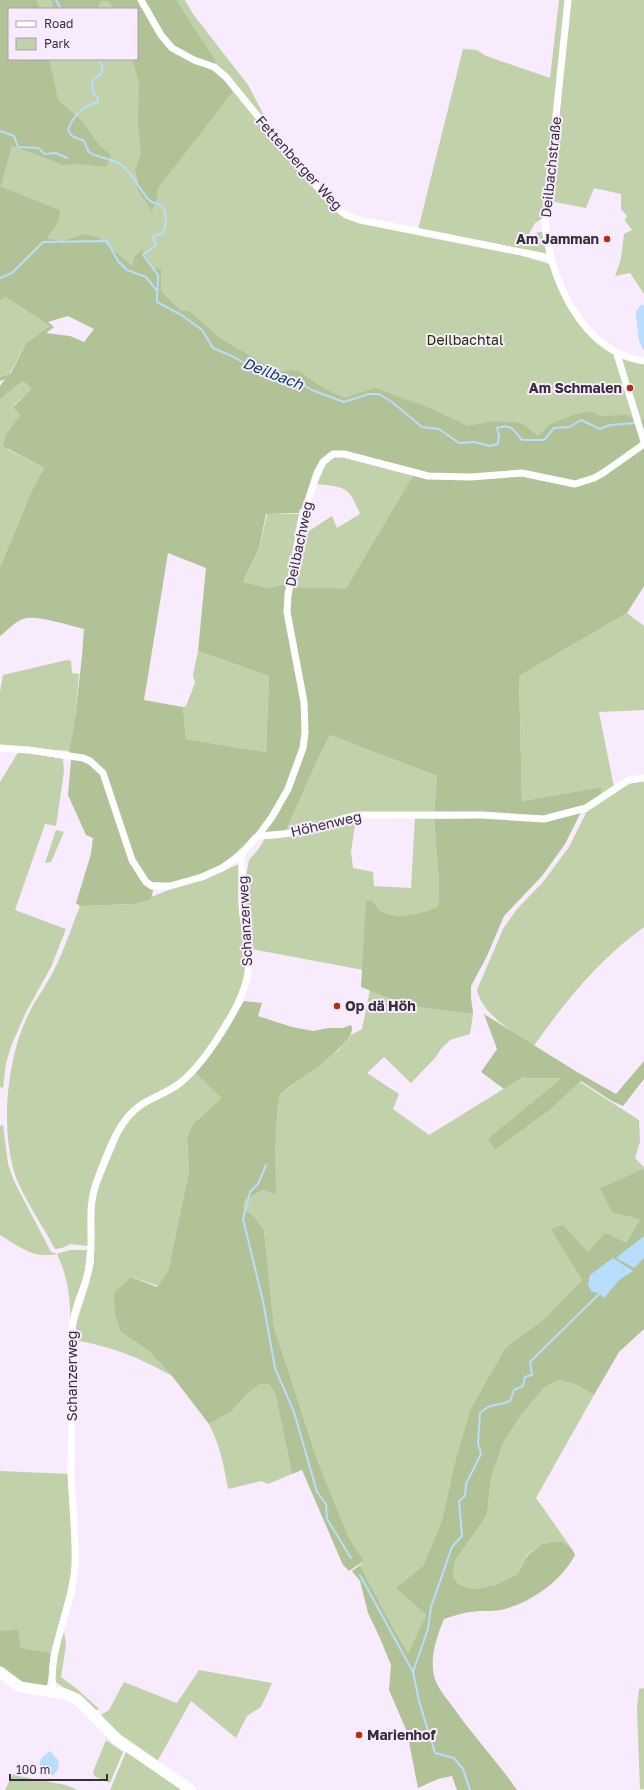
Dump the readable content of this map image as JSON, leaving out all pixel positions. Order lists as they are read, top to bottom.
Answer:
{
  "streets": {
    "street": [
      "Fettenberger Weg",
      "Deilbachstraße",
      "Deilbachweg",
      "Höhenweg",
      "Schanzerweg"
    ]
  },
  "crossings": [
    ["Fettenberger Weg", "Deilbachstraße"],
    ["Deilbachstraße", "Deilbachweg"],
    ["Deilbachweg", "Höhenweg"]
  ],
  "water": ["Deilbach"],
  "parks": ["Deilbachtal"],
  "places": [
    "Am Jamman",
    "Am Schmalen",
    "Op dä Höh",
    "Marienhof"
  ],
  "legend": ["Road", "Park"],
  "scale_bar": "100 m"
}
